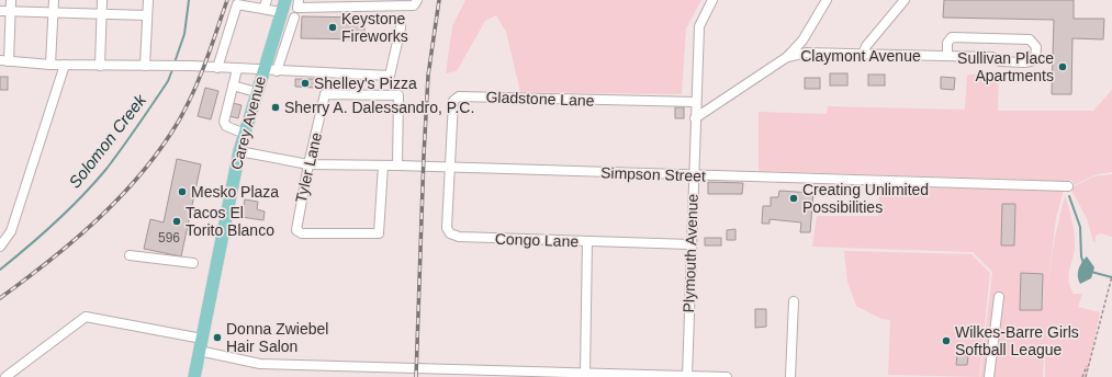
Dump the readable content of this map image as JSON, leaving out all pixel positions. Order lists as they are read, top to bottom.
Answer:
{
  "streets": {
    "main road": ["Carey Avenue"],
    "street": [
      "Claymont Avenue",
      "Gladstone Lane",
      "Tyler Lane",
      "Simpson Street",
      "Congo Lane",
      "Plymouth Avenue"
    ]
  },
  "crossings": [
    ["Claymont Avenue", "Plymouth Avenue"],
    ["Gladstone Lane", "Simpson Street"],
    ["Gladstone Lane", "Congo Lane"],
    ["Gladstone Lane", "Plymouth Avenue"],
    ["Carey Avenue", "Simpson Street"],
    ["Tyler Lane", "Simpson Street"],
    ["Simpson Street", "Congo Lane"],
    ["Simpson Street", "Plymouth Avenue"],
    ["Congo Lane", "Plymouth Avenue"]
  ],
  "water": ["Solomon Creek"],
  "places": [
    "Keystone Fireworks",
    "Sullivan Place Apartments",
    "Shelley's Pizza",
    "Sherry A. Dalessandro, P.C.",
    "Mesko Plaza",
    "Creating Unlimited Possibilities",
    "Tacos El Torito Blanco",
    "Donna Zwiebel Hair Salon",
    "Wilkes-Barre Girls Softball League"
  ],
  "house_numbers": ["596"]
}
